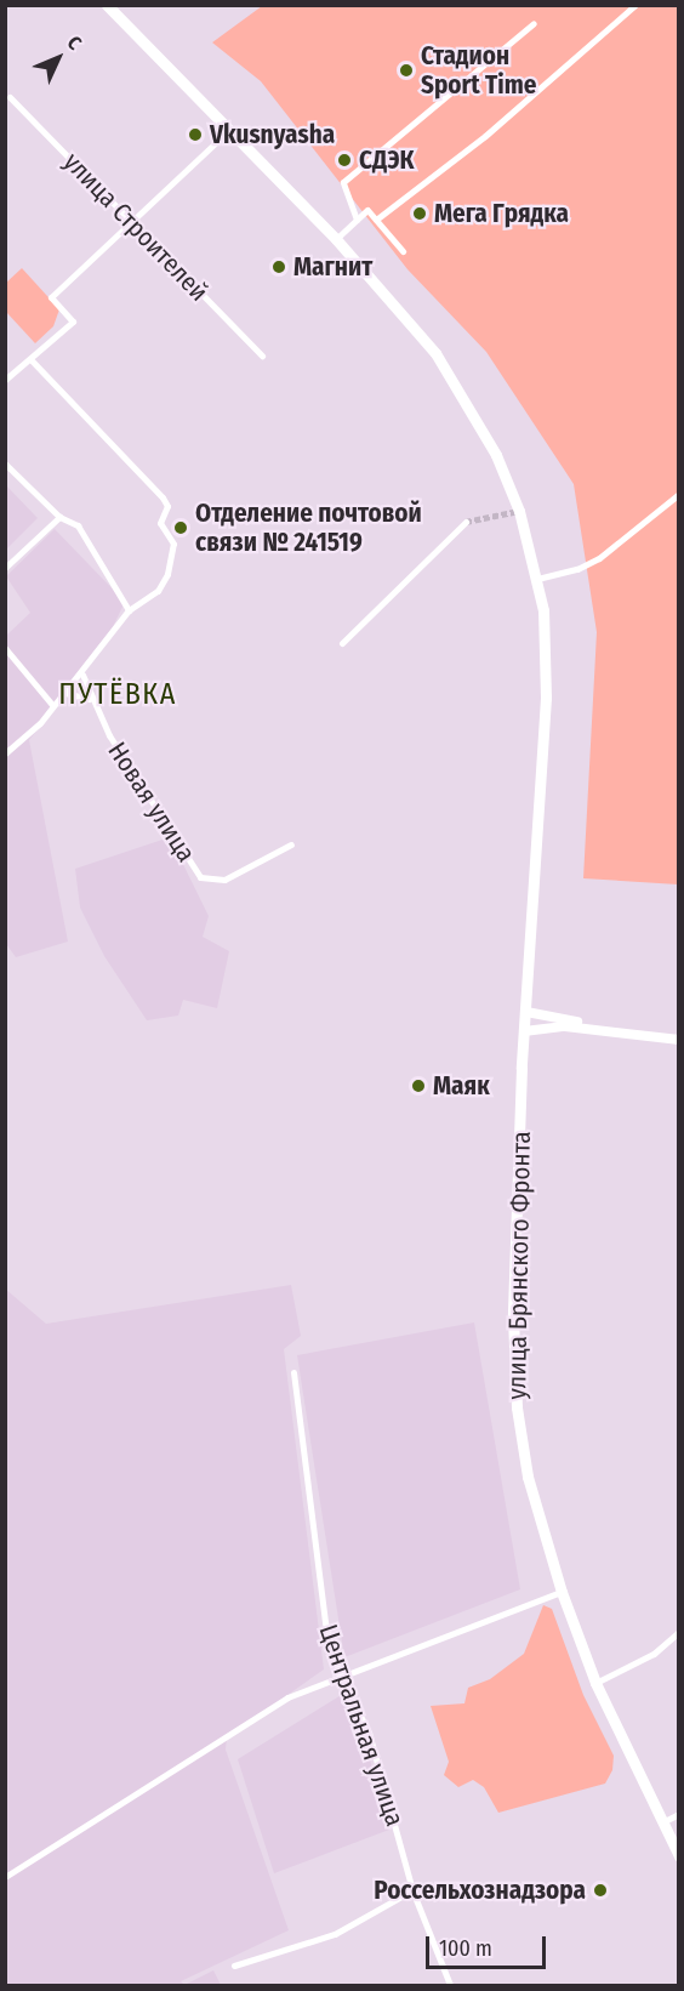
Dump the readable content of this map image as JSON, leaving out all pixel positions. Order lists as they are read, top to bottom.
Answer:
{
  "streets": {
    "main road": ["улица Брянского Фронта"],
    "street": ["улица Строителей", "Новая улица", "Центральная улица"]
  },
  "districts": ["ПУТЁВКА"],
  "places": [
    "Стадион Sport Time",
    "Vkusnyasha",
    "СДЭК",
    "Мега Грядка",
    "Магнит",
    "Отделение почтовой связи № 241519",
    "Маяк",
    "Россельхознадзора"
  ],
  "scale_bar": "100 m",
  "north": "top right"
}
